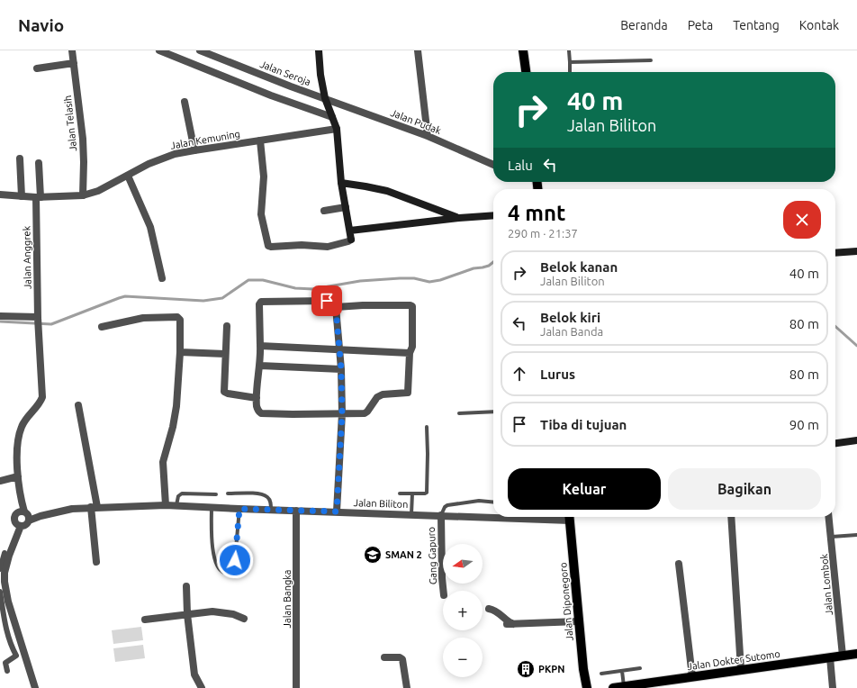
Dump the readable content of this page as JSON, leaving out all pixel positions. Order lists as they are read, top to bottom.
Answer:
{
  "streets": {
    "main road": ["Jalan Diponegoro", "Jalan Dokter Sutomo"],
    "street": [
      "Jalan Seroja",
      "Jalan Pudak",
      "Jalan Telasih",
      "Jalan Kemuning",
      "Jalan Anggrek",
      "Jalan Biliton",
      "Gang Gapuro",
      "Jalan Lombok",
      "Jalan Bangka"
    ]
  },
  "crossings": [
    ["Jalan Seroja", "Jalan Pudak"],
    ["Jalan Telasih", "Jalan Kemuning"],
    ["Jalan Kemuning", "Jalan Anggrek"],
    ["Jalan Anggrek", "Jalan Biliton"],
    ["Jalan Biliton", "Gang Gapuro"],
    ["Jalan Biliton", "Jalan Bangka"],
    ["Jalan Lombok", "Jalan Dokter Sutomo"]
  ],
  "places": {
    "school or university": ["SMAN 2"],
    "building": ["PKPN"]
  },
  "north": "left",
  "page": {
    "header": "Navio",
    "nav": [
      "Beranda",
      "Peta",
      "Tentang",
      "Kontak"
    ],
    "turn": ["40 m", "Jalan Biliton"],
    "then": "Lalu",
    "heading": ["4 mnt", "290 m · 21:37"],
    "list": [
      {
        "name": "Belok kanan",
        "note": "Jalan Biliton",
        "value": "40 m"
      },
      {
        "name": "Belok kiri",
        "note": "Jalan Banda",
        "value": "80 m"
      },
      {
        "name": "Lurus",
        "value": "80 m"
      },
      {
        "name": "Tiba di tujuan",
        "value": "90 m"
      }
    ],
    "buttons": ["Keluar", "Bagikan"],
    "map_buttons": ["+", "−"]
  }
}
